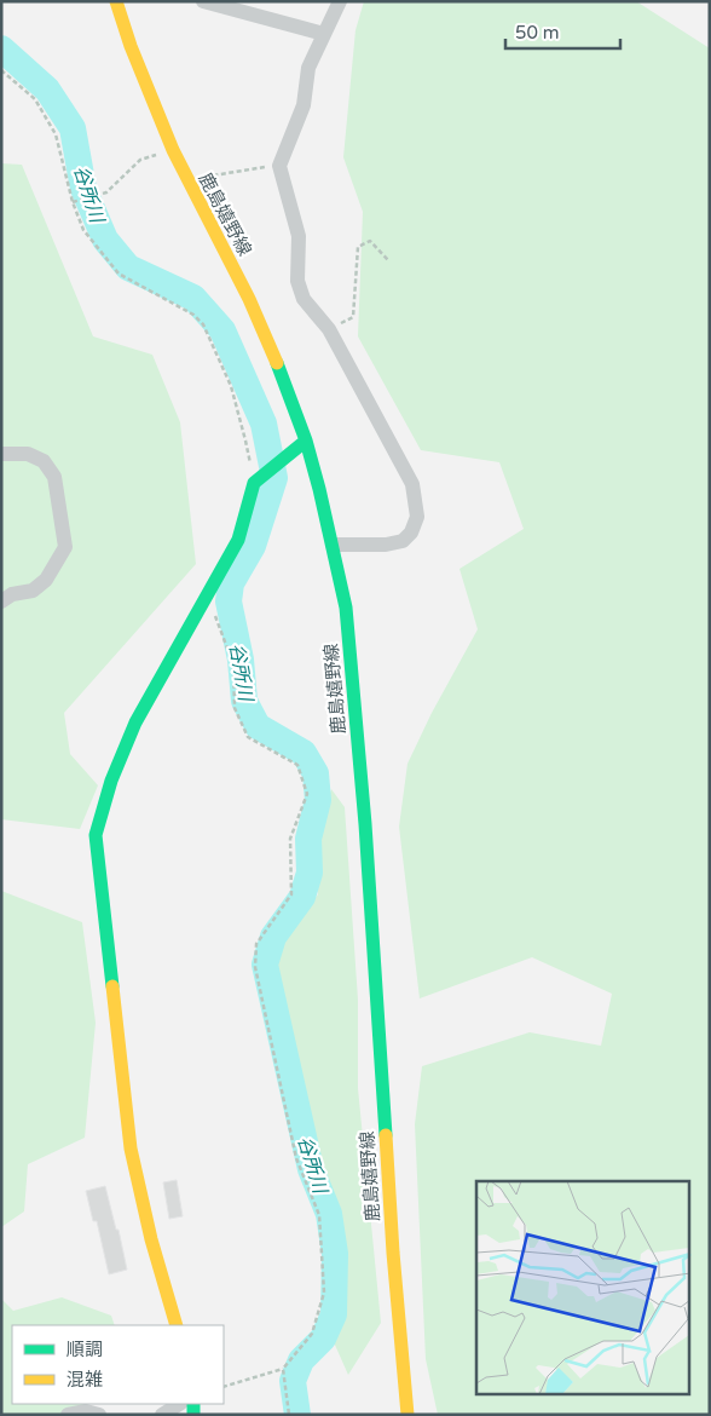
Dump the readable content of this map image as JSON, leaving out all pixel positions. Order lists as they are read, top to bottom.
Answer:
{
  "streets": {
    "main road": ["鹿島嬉野線"]
  },
  "water": ["谷所川"],
  "legend": ["順調", "混雑"],
  "scale_bar": "50 m"
}
